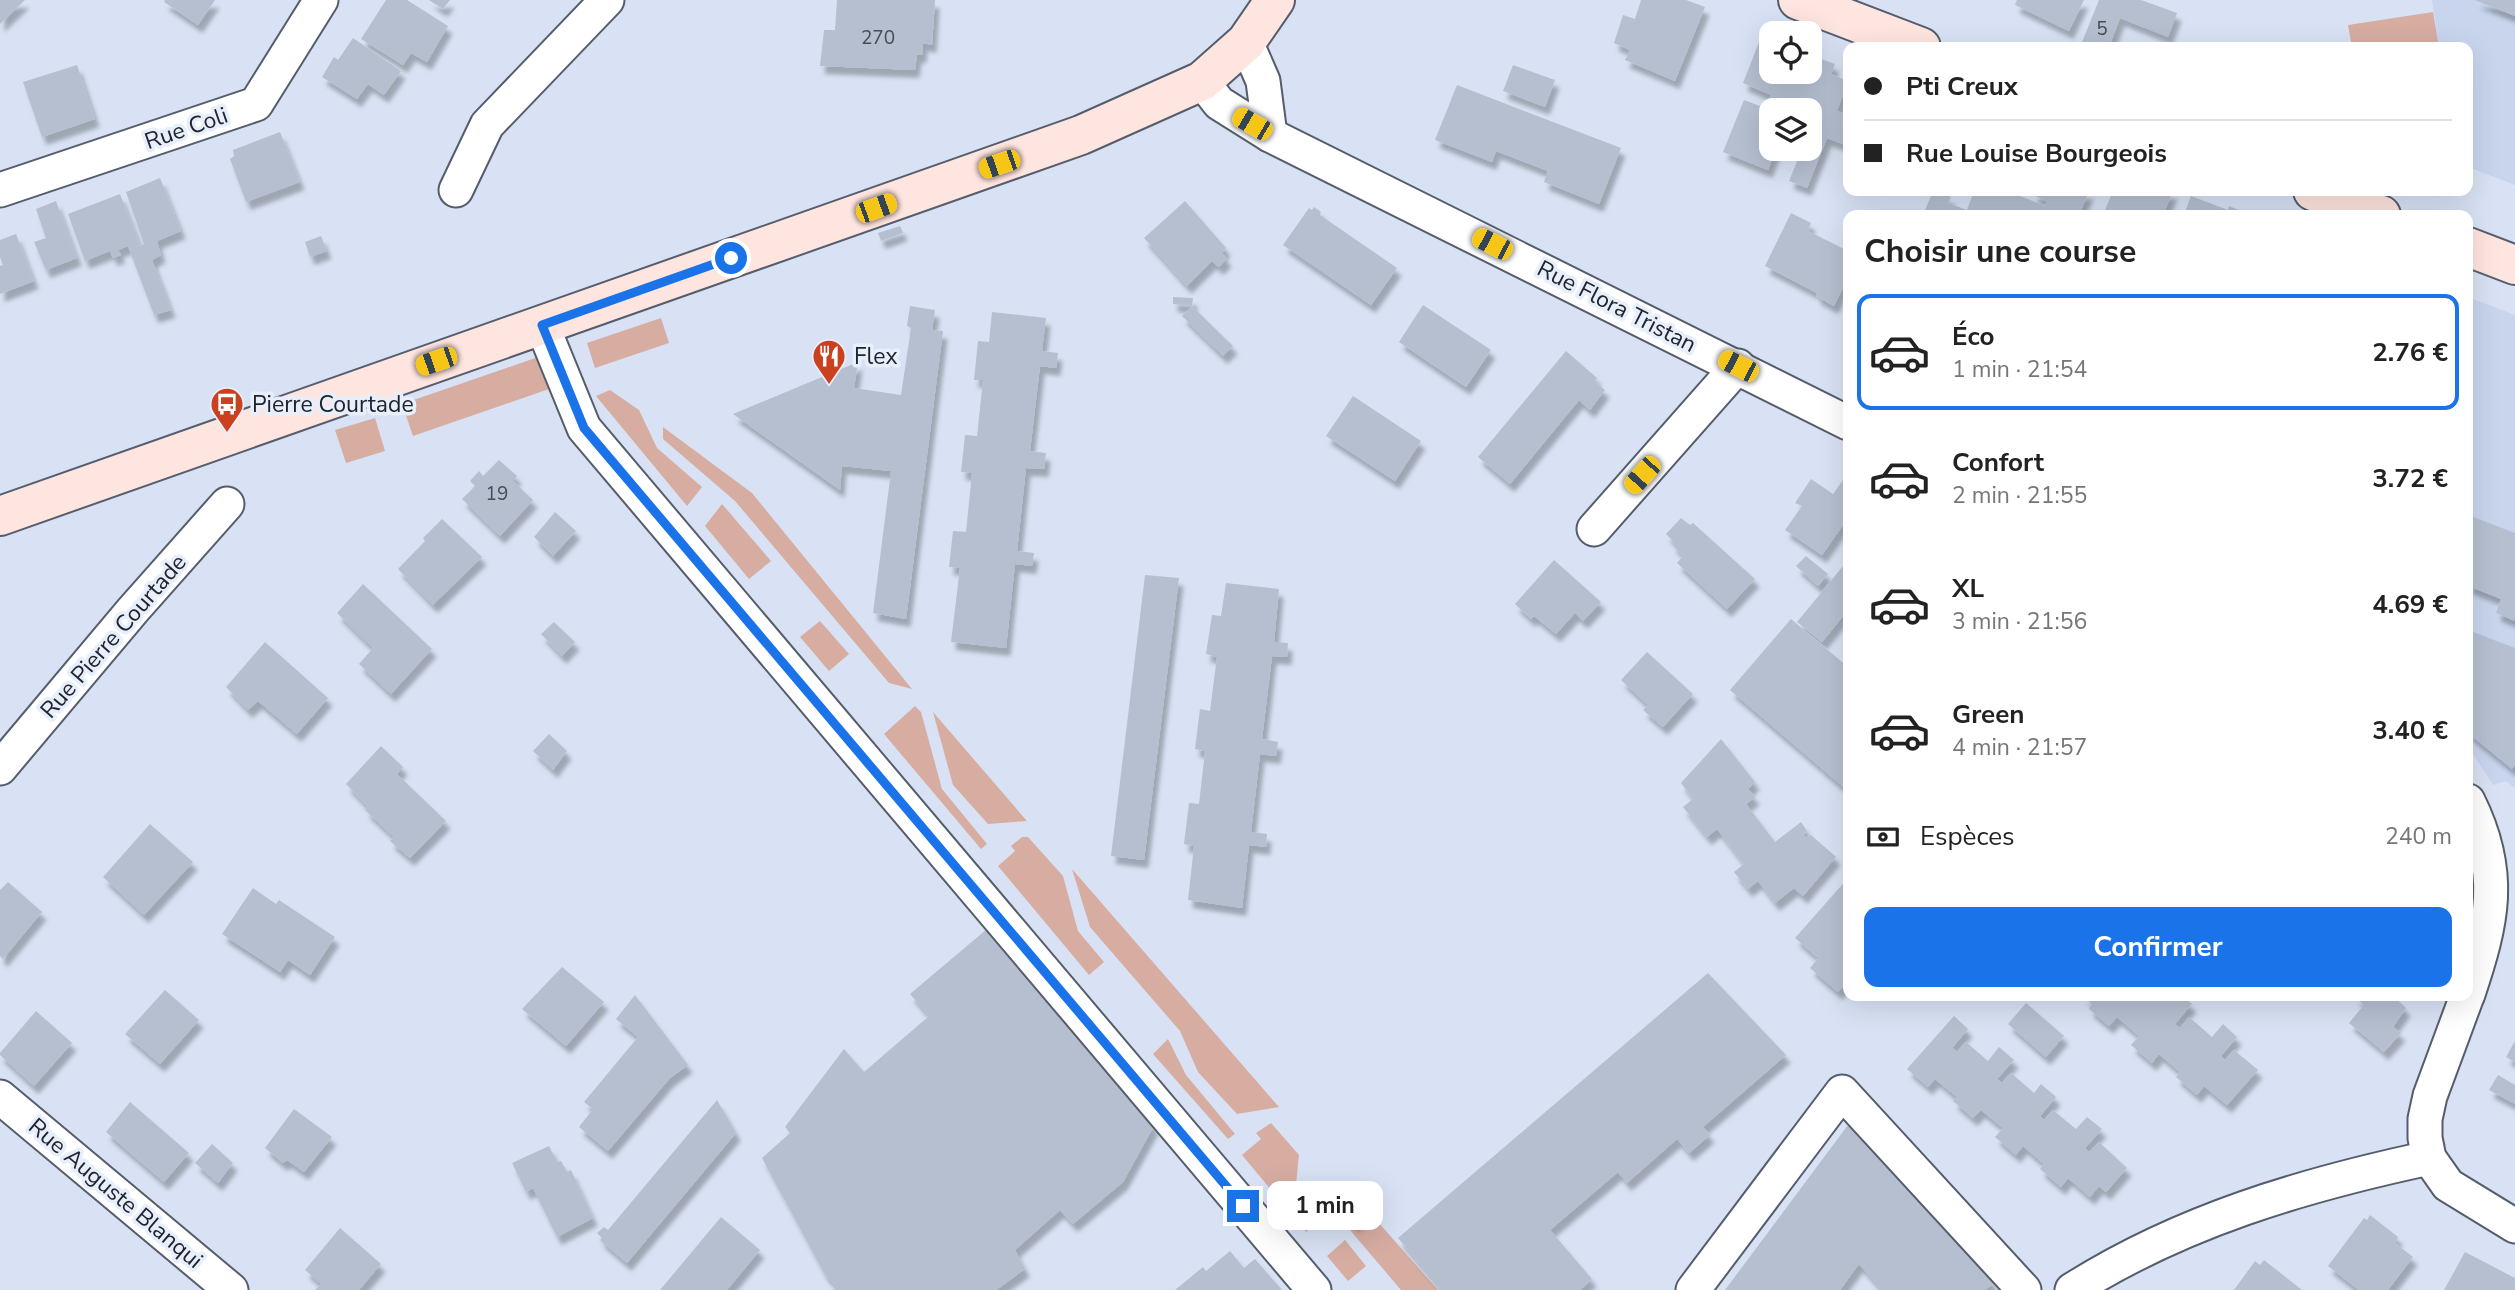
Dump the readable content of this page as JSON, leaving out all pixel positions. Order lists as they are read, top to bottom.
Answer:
{
  "streets": {
    "street": [
      "Rue Coli",
      "Rue Flora Tristan",
      "Rue Pierre Courtade",
      "Rue Auguste Blanqui"
    ]
  },
  "places": {
    "restaurant": ["Flex"],
    "bus stop": ["Pierre Courtade"]
  },
  "house_numbers": ["5", "270", "19"],
  "page": {
    "banner": ["Pti Creux", "Rue Louise Bourgeois"],
    "heading": "Choisir une course",
    "list": [
      {
        "name": "Éco",
        "note": "1 min · 21:54",
        "value": "2.76 €"
      },
      {
        "name": "Confort",
        "note": "2 min · 21:55",
        "value": "3.72 €"
      },
      {
        "name": "XL",
        "note": "3 min · 21:56",
        "value": "4.69 €"
      },
      {
        "name": "Green",
        "note": "4 min · 21:57",
        "value": "3.40 €"
      }
    ],
    "pay": ["Espèces", "240 m"],
    "buttons": "Confirmer",
    "bubble": "1 min"
  }
}
